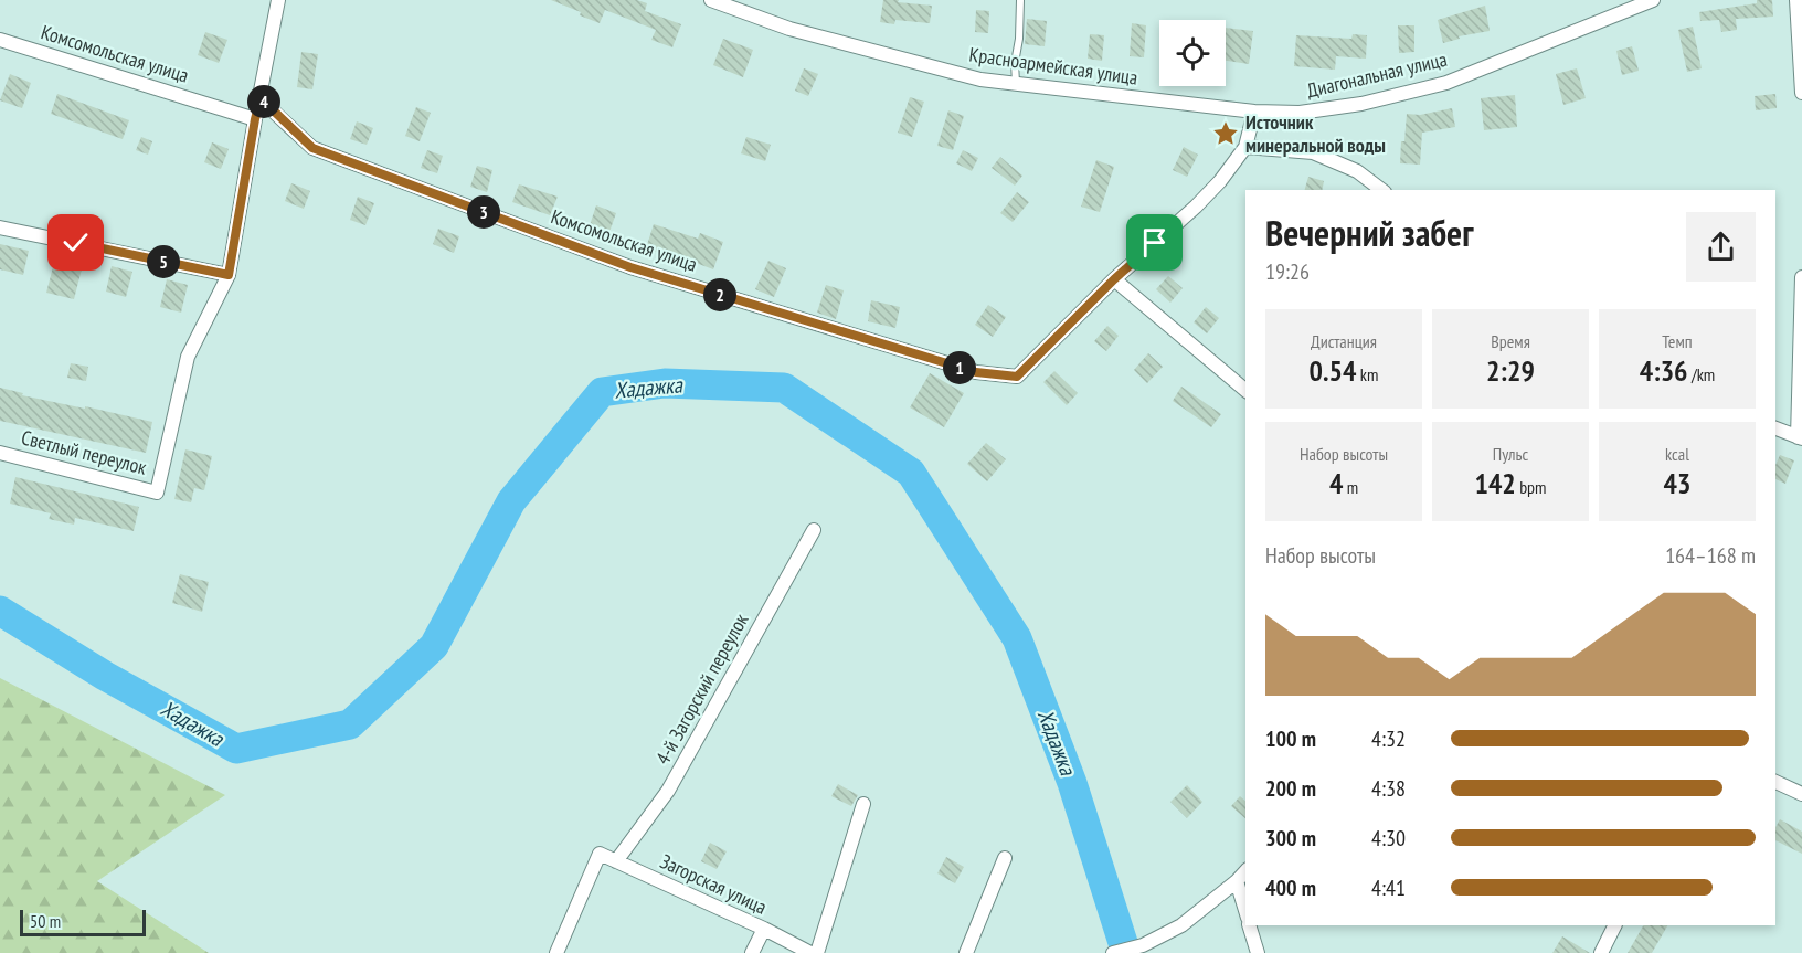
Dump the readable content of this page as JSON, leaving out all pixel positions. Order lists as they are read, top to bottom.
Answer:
{
  "streets": {
    "street": [
      "Комсомольская улица",
      "Красноармейская улица",
      "Диагональная улица",
      "Светлый переулок",
      "4-й Загорский переулок",
      "Загорская улица"
    ]
  },
  "crossings": [
    ["Красноармейская улица", "Диагональная улица"],
    ["4-й Загорский переулок", "Загорская улица"]
  ],
  "water": ["Хадажка"],
  "places": {
    "place": ["Источник минеральной воды"]
  },
  "scale_bar": "50 m",
  "page": {
    "pins": [
      "4",
      "3",
      "5",
      "2",
      "1"
    ],
    "heading": ["Вечерний забег", "19:26"],
    "stats": [
      ["Дистанция", "0.54 km"],
      ["Время", "2:29"],
      ["Темп", "4:36 /km"],
      ["Набор высоты", "4 m"],
      ["Пульс", "142 bpm"],
      ["kcal", "43"]
    ],
    "chart": ["Набор высоты", "164–168 m"],
    "list": [
      {
        "name": "100 m",
        "note": "4:32"
      },
      {
        "name": "200 m",
        "note": "4:38"
      },
      {
        "name": "300 m",
        "note": "4:30"
      },
      {
        "name": "400 m",
        "note": "4:41"
      }
    ],
    "scale": "50 m"
  }
}
